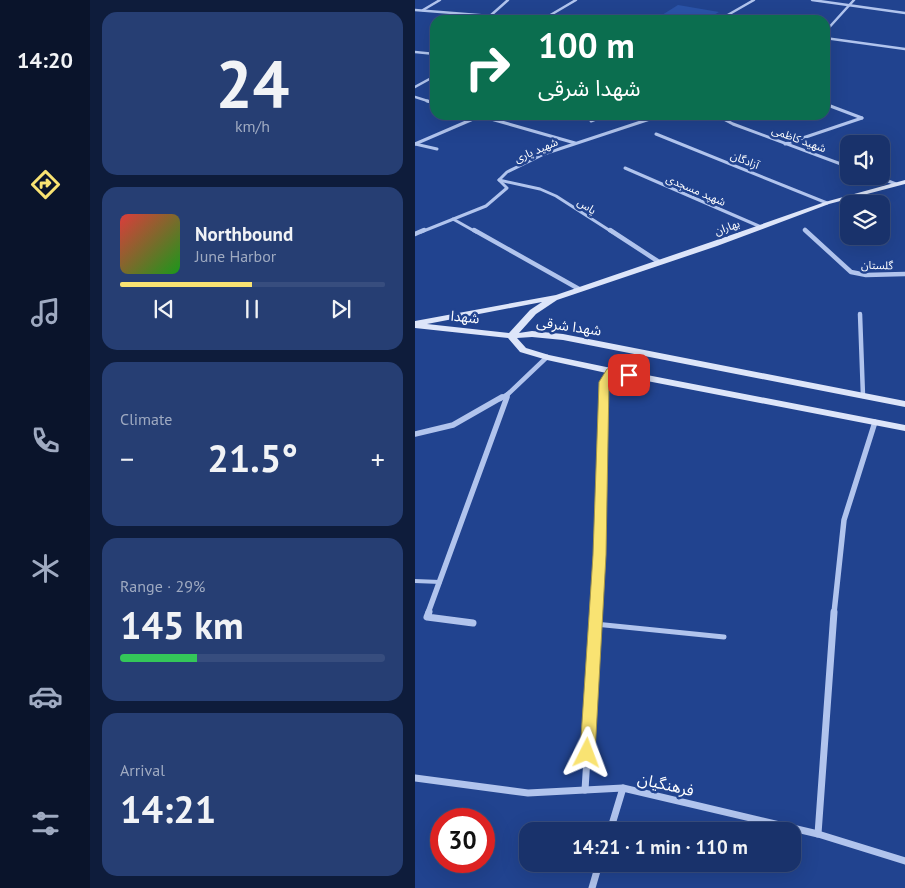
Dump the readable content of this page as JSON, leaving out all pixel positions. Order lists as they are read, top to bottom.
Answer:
{
  "streets": {
    "main road": ["بهاران", "شهدا", "شهدا شرقی"],
    "street": [
      "شهید کاظمی",
      "شهید یاری",
      "آزادگان",
      "شهید مسجدی",
      "یاس",
      "گلستان",
      "فرهنگیان"
    ]
  },
  "crossings": [
    ["شهید یاری", "یاس"],
    ["آزادگان", "بهاران"],
    ["شهید مسجدی", "بهاران"],
    ["یاس", "بهاران"],
    ["شهدا", "شهدا شرقی"]
  ],
  "page": {
    "tabs": "14:20",
    "tile": [
      ["24", "km/h"],
      "Climate",
      ["Range · 29%", "145 km"],
      ["Arrival", "14:21"]
    ],
    "turn": ["100 m", "شهدا شرقی"],
    "song": ["Northbound", "June Harbor"],
    "heat": ["−", "21.5°", "+"],
    "limit": "30",
    "trip": "14:21 · 1 min · 110 m"
  }
}
